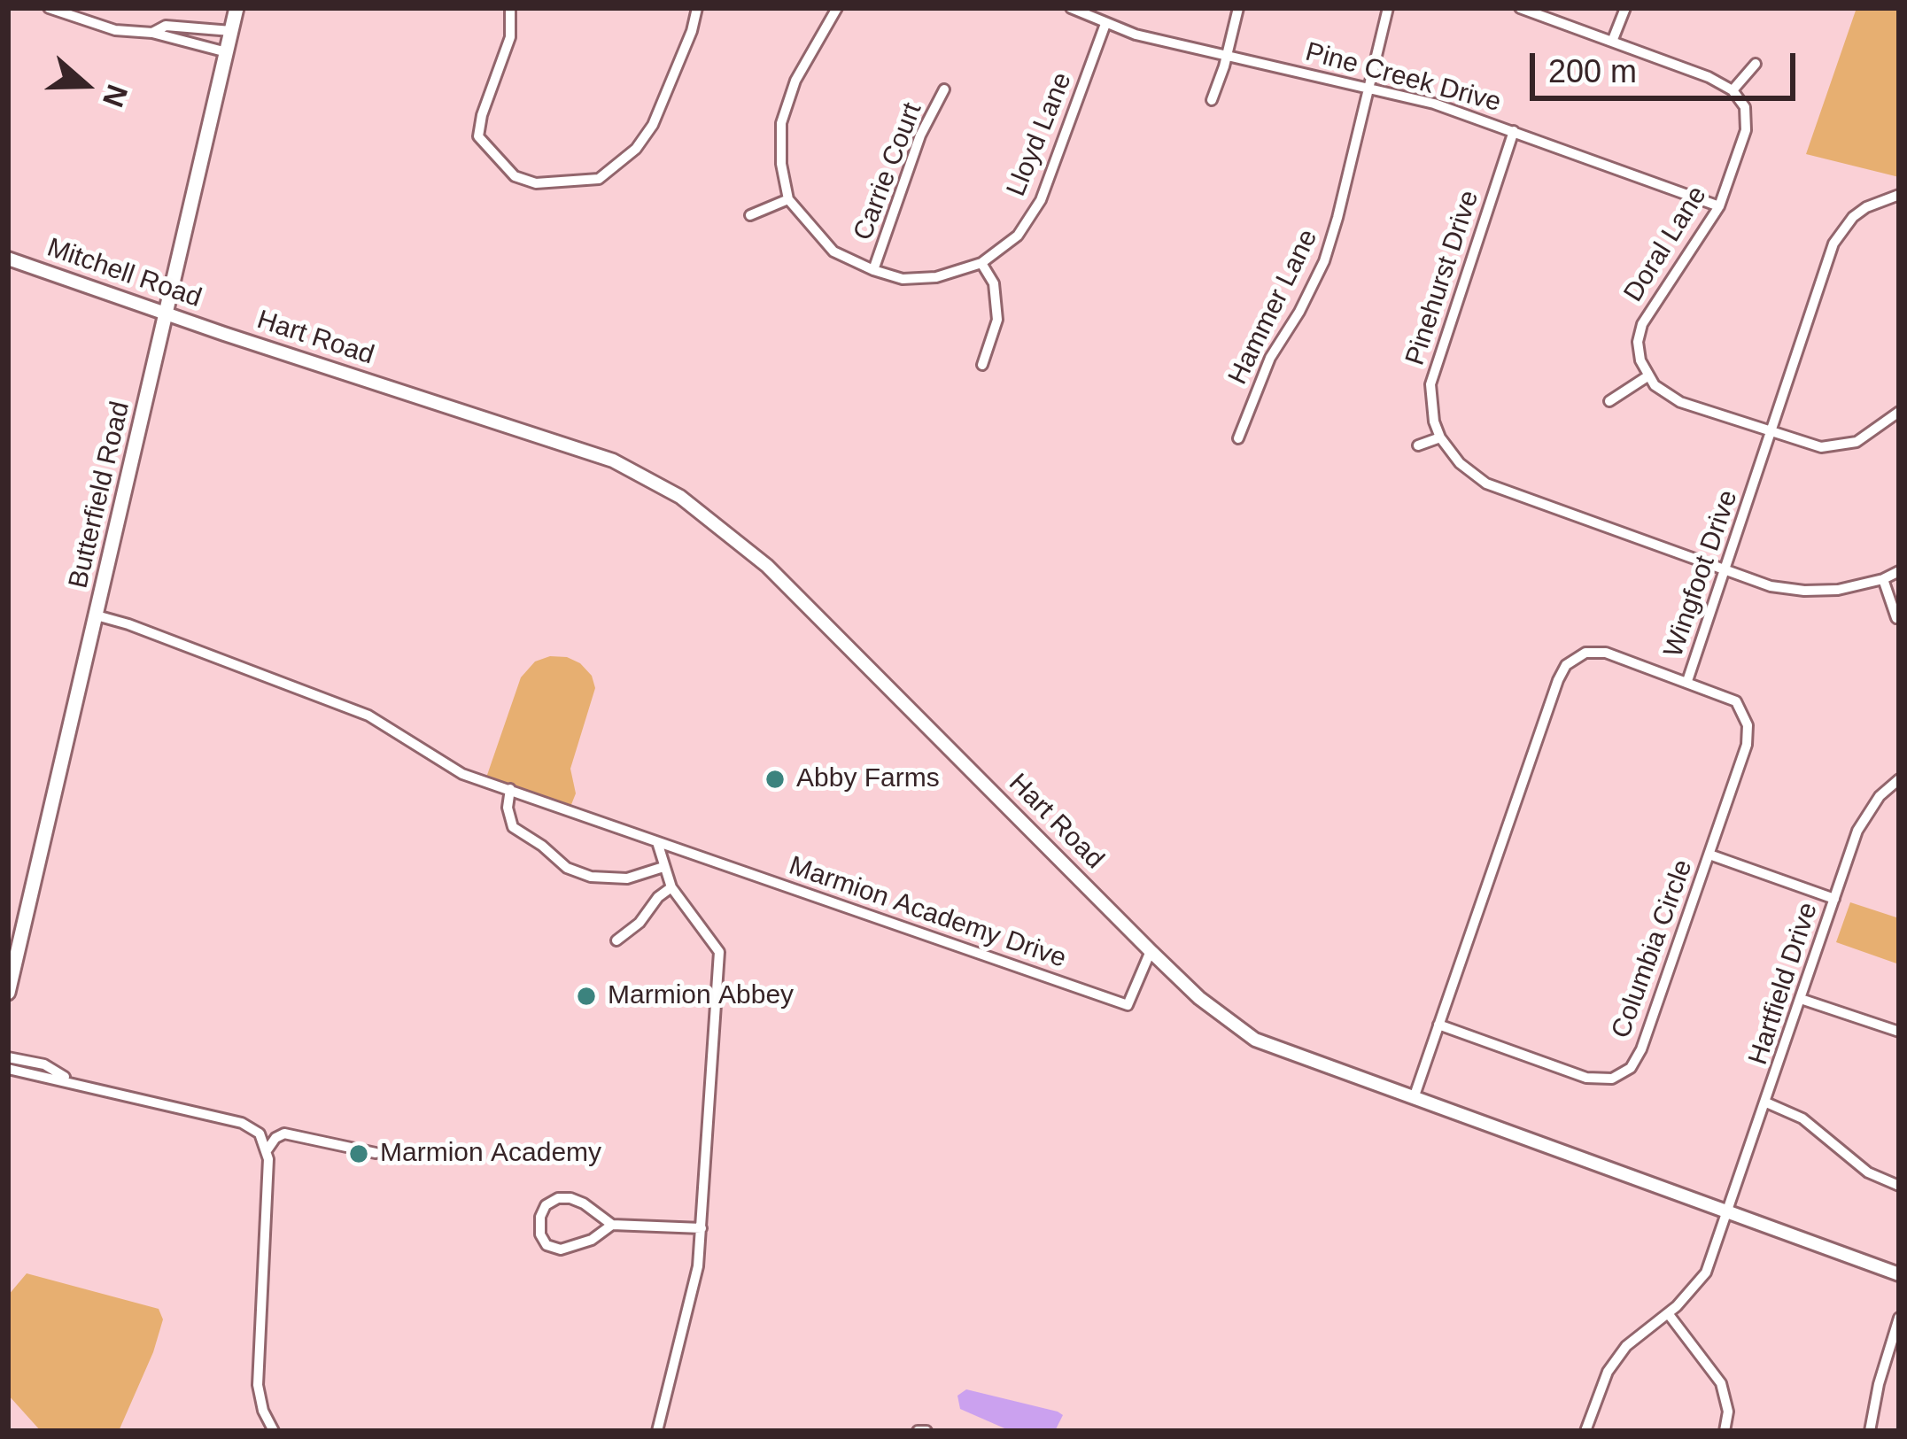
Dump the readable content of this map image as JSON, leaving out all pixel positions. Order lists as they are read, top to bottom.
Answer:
{
  "streets": {
    "main road": ["Butterfield Road"],
    "street": [
      "Pine Creek Drive",
      "Lloyd Lane",
      "Carrie Court",
      "Doral Lane",
      "Mitchell Road",
      "Pinehurst Drive",
      "Hammer Lane",
      "Hart Road",
      "Wingfoot Drive",
      "Marmion Academy Drive",
      "Columbia Circle",
      "Hartfield Drive"
    ]
  },
  "crossings": [
    ["Pine Creek Drive", "Lloyd Lane"],
    ["Pine Creek Drive", "Doral Lane"],
    ["Pine Creek Drive", "Pinehurst Drive"],
    ["Pine Creek Drive", "Hammer Lane"],
    ["Mitchell Road", "Hart Road"],
    ["Mitchell Road", "Butterfield Road"],
    ["Hart Road", "Wingfoot Drive"],
    ["Hart Road", "Marmion Academy Drive"],
    ["Hart Road", "Hartfield Drive"],
    ["Butterfield Road", "Marmion Academy Drive"],
    ["Wingfoot Drive", "Columbia Circle"]
  ],
  "places": ["Abby Farms", "Marmion Abbey", "Marmion Academy"],
  "scale_bar": "200 m",
  "north": "right"
}
